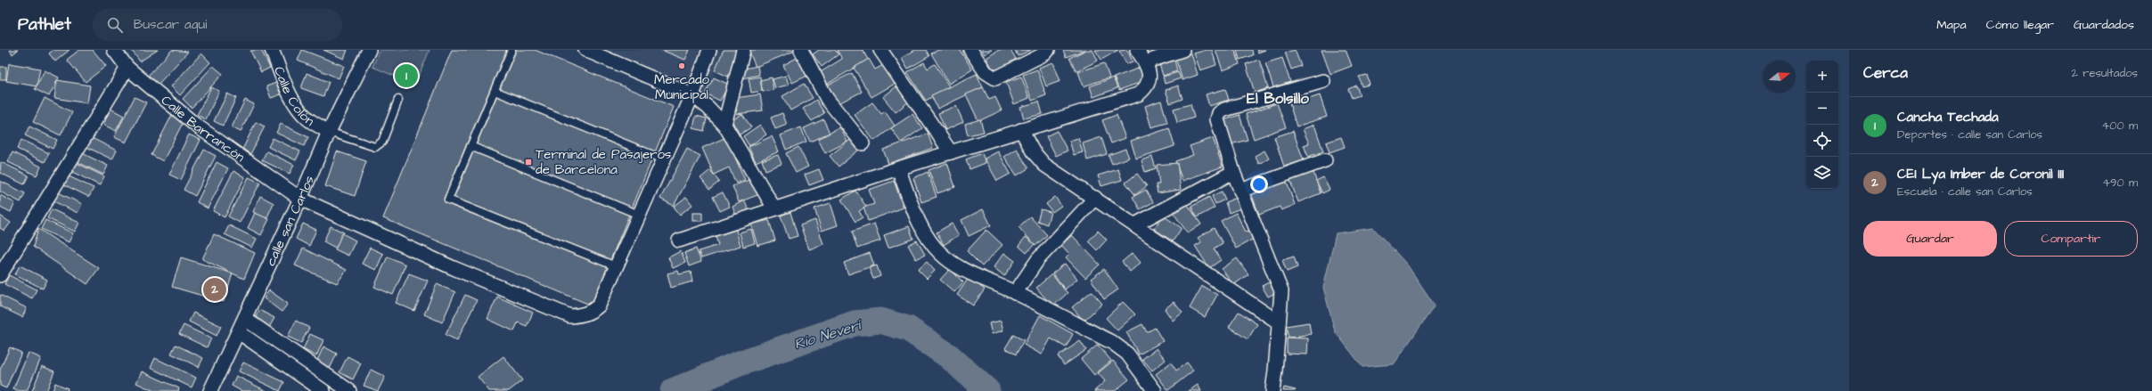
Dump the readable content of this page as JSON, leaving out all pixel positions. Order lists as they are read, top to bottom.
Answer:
{
  "streets": {
    "street": ["Calle Colón", "Calle Barrancón", "calle san Carlos"]
  },
  "crossings": [
    ["Calle Colón", "calle san Carlos"],
    ["Calle Barrancón", "calle san Carlos"]
  ],
  "districts": ["El Bolsillo"],
  "water": ["Río Neverí"],
  "places": {
    "other": ["Mercado Municipal"],
    "transit": ["Terminal de Pasajeros de Barcelona"]
  },
  "north": "right",
  "page": {
    "header": "Pathlet",
    "search": "Buscar aquí",
    "nav": ["Mapa", "Cómo llegar", "Guardados"],
    "heading": ["Cerca", "2 resultados"],
    "map_buttons": ["+", "−"],
    "pins": ["1", "2"],
    "list": [
      {
        "mark": "1",
        "name": "Cancha Techada",
        "note": "Deportes · calle san Carlos",
        "value": "400 m"
      },
      {
        "mark": "2",
        "name": "CEI Lya Imber de Coronil III",
        "note": "Escuela · calle san Carlos",
        "value": "490 m"
      }
    ],
    "buttons": ["Guardar", "Compartir"]
  }
}
